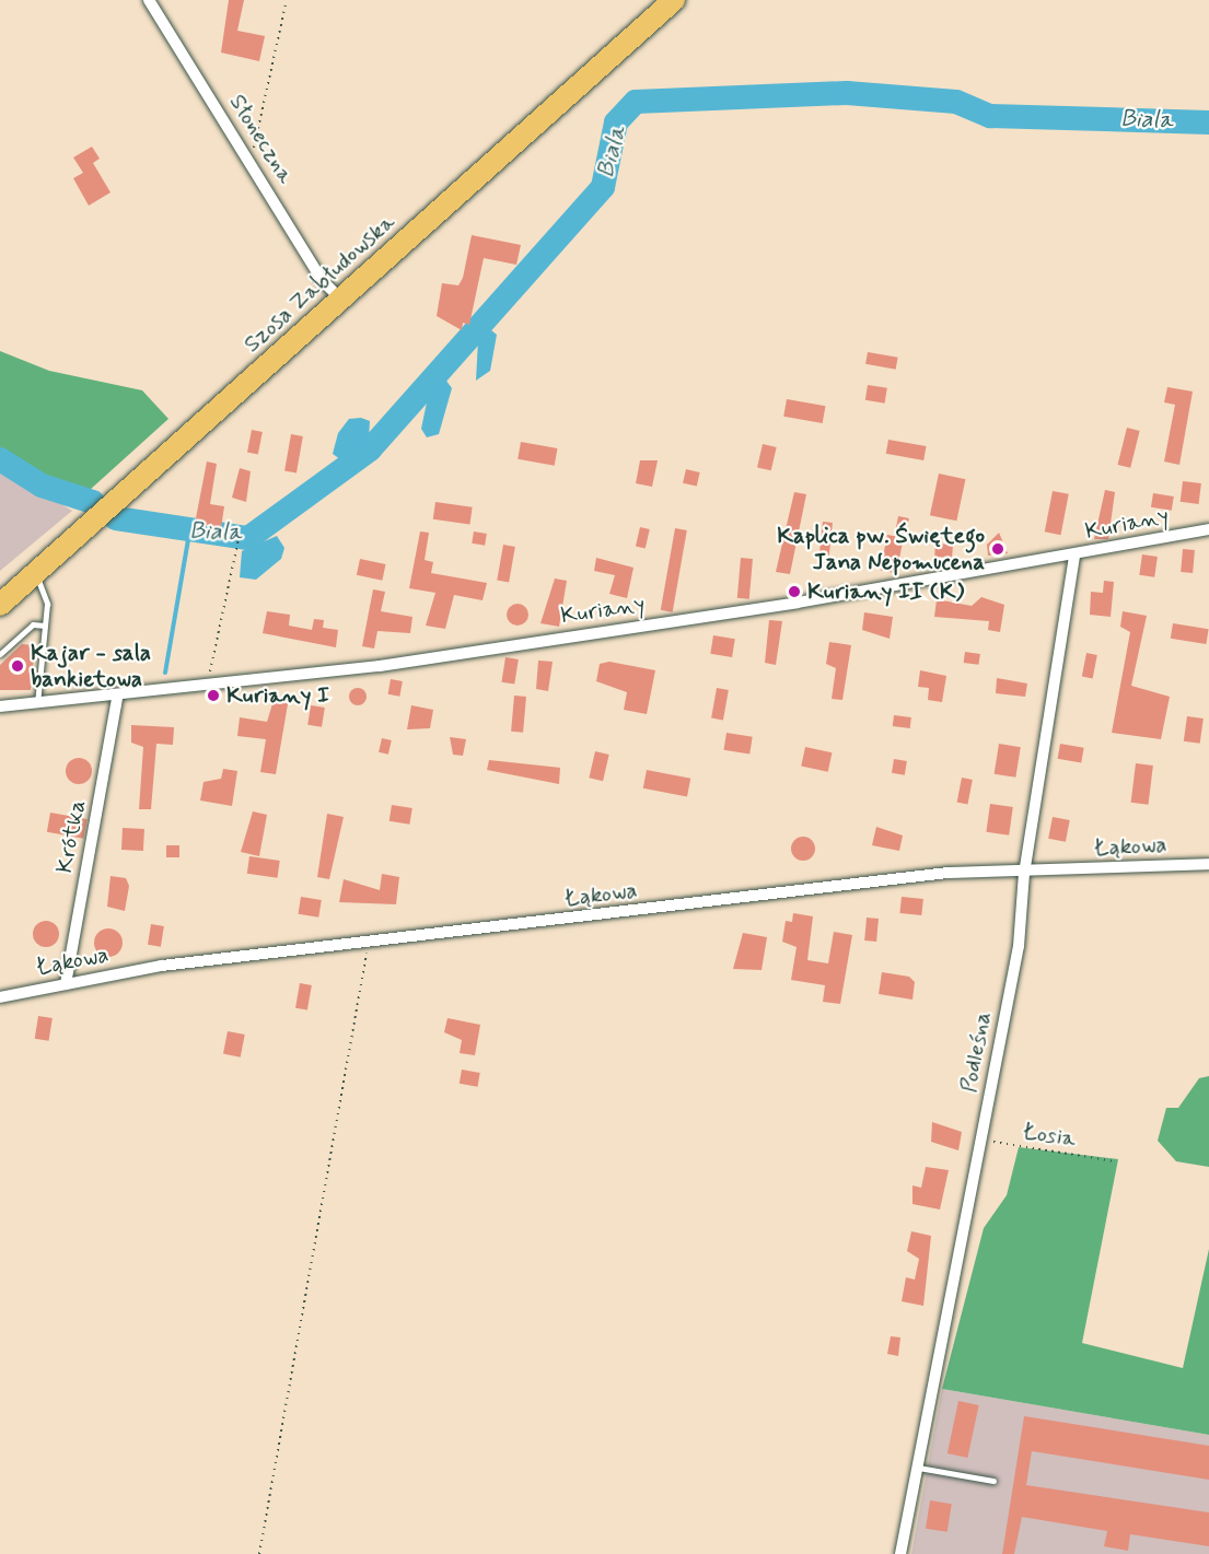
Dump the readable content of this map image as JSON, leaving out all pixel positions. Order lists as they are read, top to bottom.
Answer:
{
  "streets": {
    "highway": ["Szosa Zabłudowska"],
    "street": [
      "Słoneczna",
      "Kuriany",
      "Krótka",
      "Łąkowa",
      "Podleśna"
    ],
    "path": ["Łosia"]
  },
  "crossings": [
    ["Słoneczna", "Szosa Zabłudowska"],
    ["Kuriany", "Krótka"],
    ["Kuriany", "Podleśna"],
    ["Krótka", "Łąkowa"],
    ["Łąkowa", "Podleśna"],
    ["Podleśna", "Łosia"]
  ],
  "water": ["Biala"],
  "places": [
    "Kaplica pw. Świętego Jana Nepomucena",
    "Kuriany II (K)",
    "Kajar - sala bankietowa",
    "Kuriany I"
  ]
}
